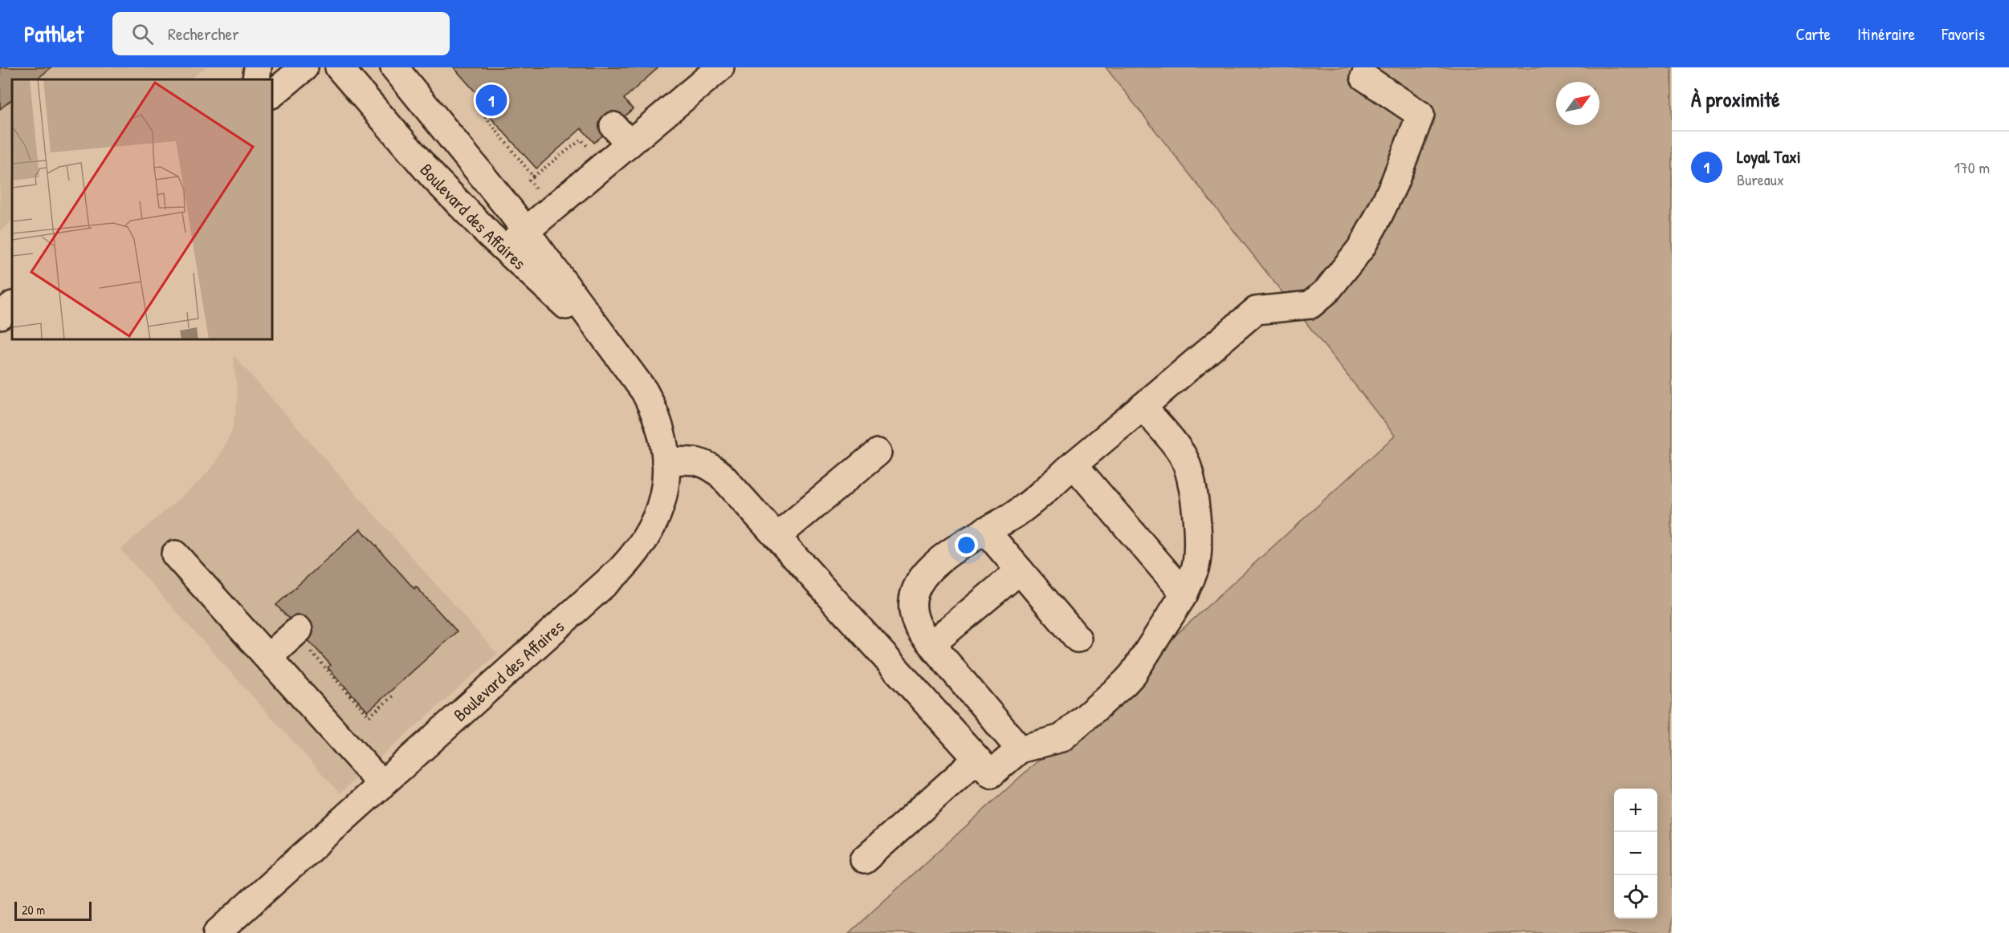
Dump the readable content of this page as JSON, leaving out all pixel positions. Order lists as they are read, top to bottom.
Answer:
{
  "streets": {
    "street": ["Boulevard des Affaires"]
  },
  "scale_bar": "20 m",
  "north": "top right",
  "page": {
    "header": "Pathlet",
    "search": "Rechercher",
    "nav": ["Carte", "Itinéraire", "Favoris"],
    "heading": "À proximité",
    "pins": "1",
    "list": [
      {
        "mark": "1",
        "name": "Loyal Taxi",
        "note": "Bureaux",
        "value": "170 m"
      }
    ],
    "map_buttons": ["+", "−"],
    "scale": "20 m"
  }
}
